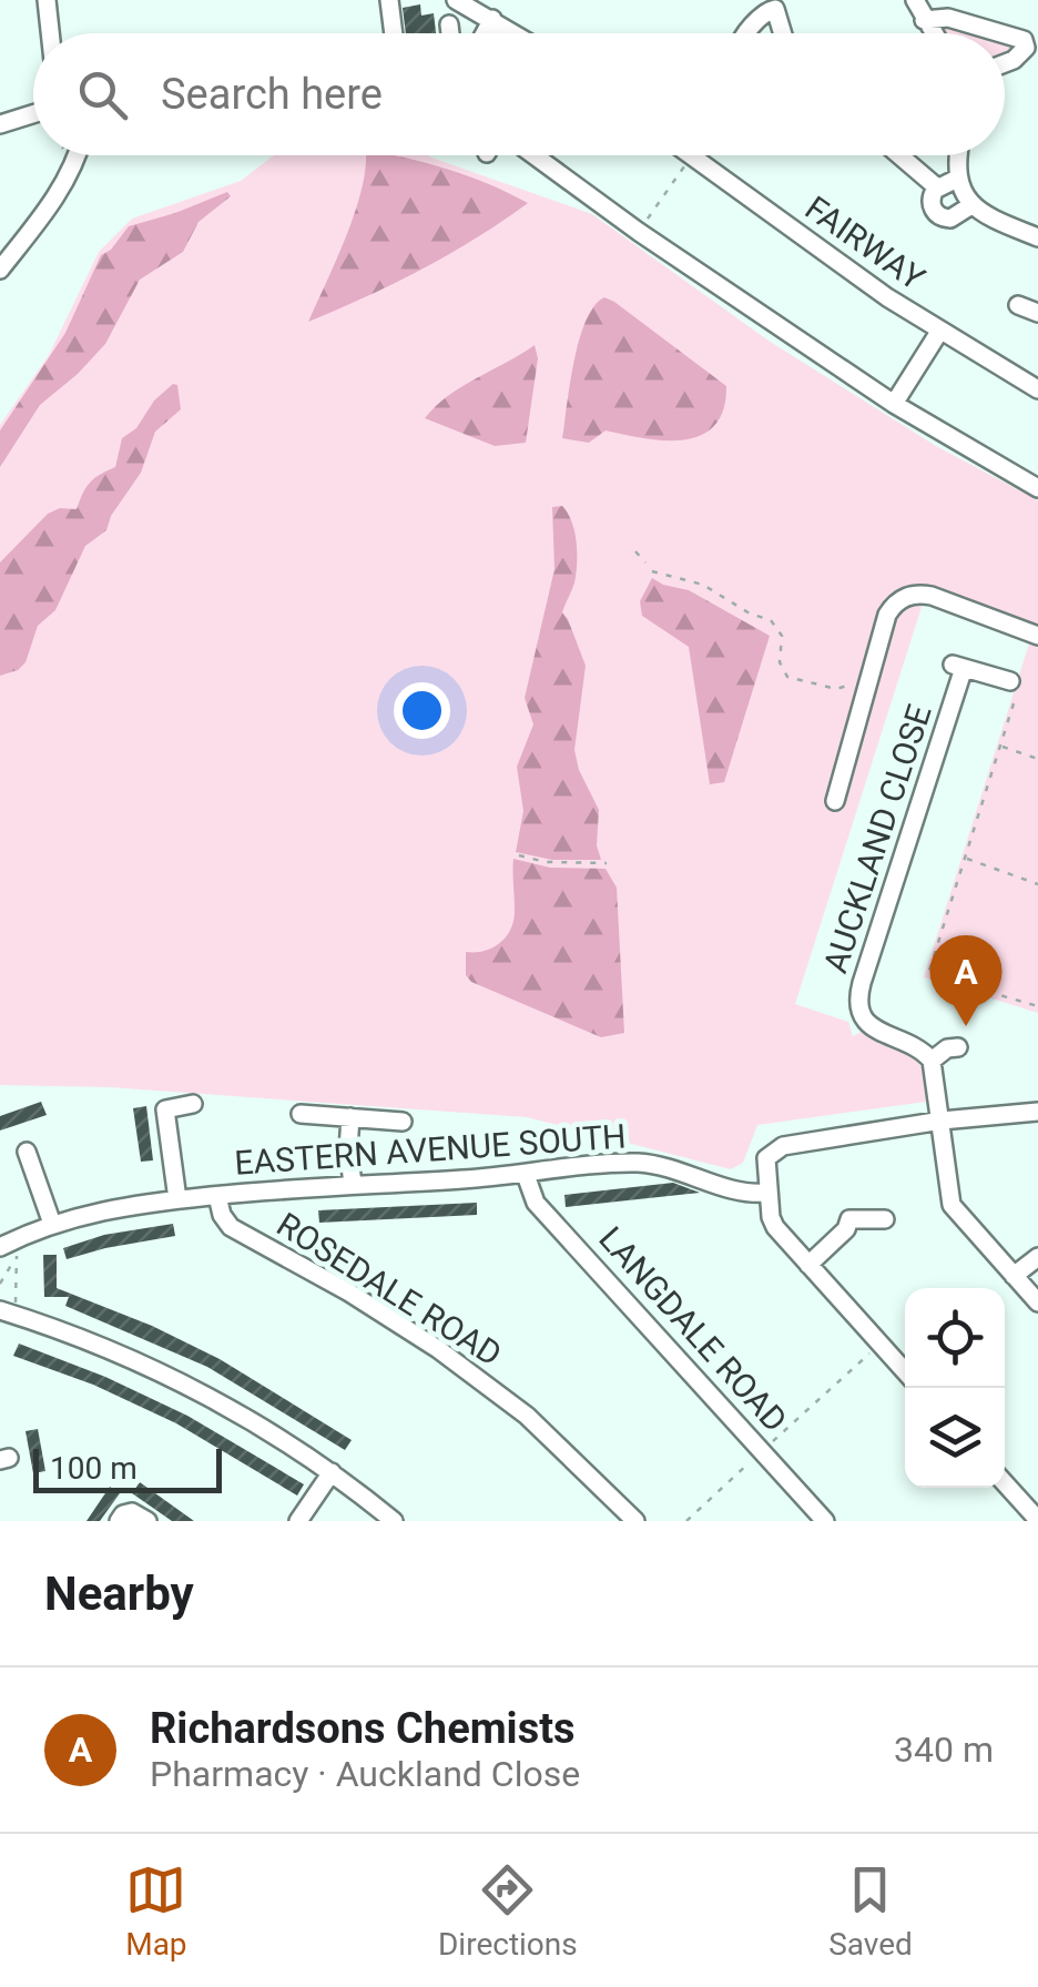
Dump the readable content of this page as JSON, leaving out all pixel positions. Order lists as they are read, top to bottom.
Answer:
{
  "streets": {
    "street": [
      "FAIRWAY",
      "AUCKLAND CLOSE",
      "EASTERN AVENUE SOUTH",
      "ROSEDALE ROAD",
      "LANGDALE ROAD"
    ]
  },
  "crossings": [
    ["EASTERN AVENUE SOUTH", "ROSEDALE ROAD"],
    ["EASTERN AVENUE SOUTH", "LANGDALE ROAD"]
  ],
  "scale_bar": "100 m",
  "page": {
    "search": "Search here",
    "pins": "A",
    "scale": "100 m",
    "heading": "Nearby",
    "list": [
      {
        "mark": "A",
        "name": "Richardsons Chemists",
        "note": "Pharmacy · Auckland Close",
        "value": "340 m"
      }
    ],
    "nav": ["Map", "Directions", "Saved"]
  }
}
